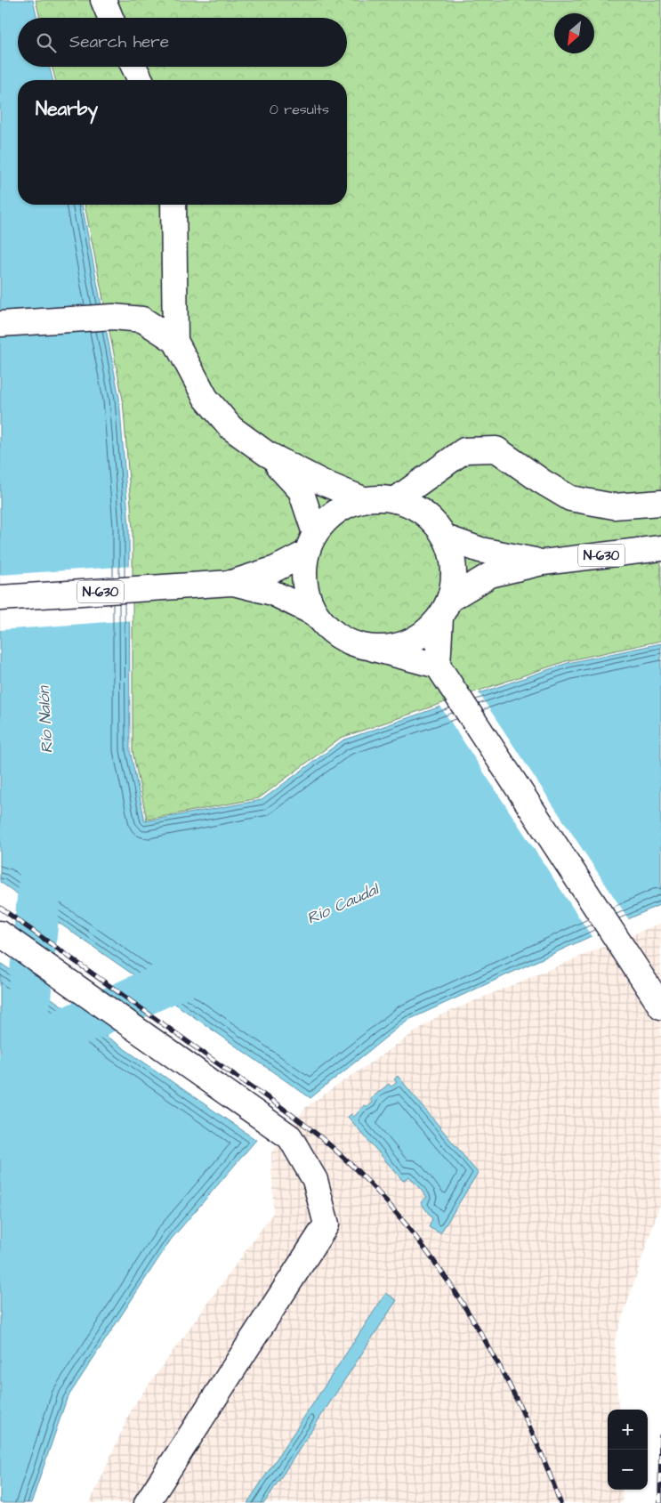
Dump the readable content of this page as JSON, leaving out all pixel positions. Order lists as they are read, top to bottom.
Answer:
{
  "streets": {
    "main road": ["N-630"]
  },
  "water": ["Río Nalón", "Río Caudal"],
  "north": "bottom left",
  "page": {
    "search": "Search here",
    "heading": ["Nearby", "0 results"],
    "map_buttons": ["+", "−"]
  }
}
